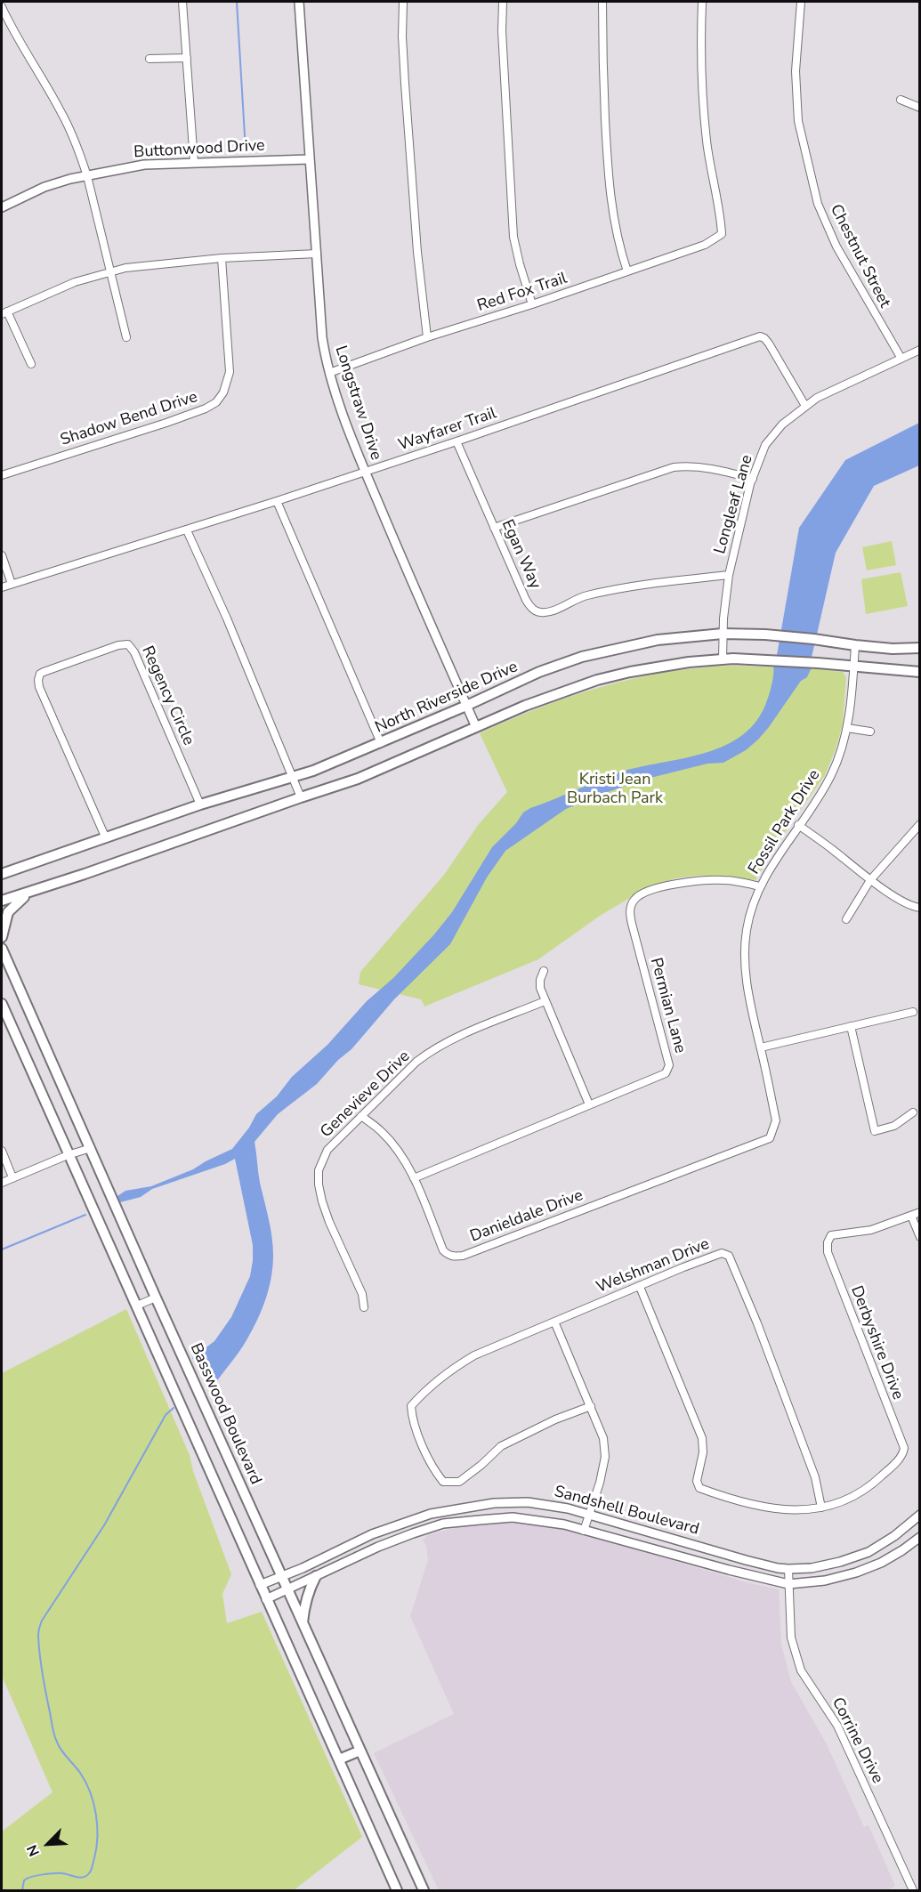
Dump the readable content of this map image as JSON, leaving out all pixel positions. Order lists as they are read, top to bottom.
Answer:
{
  "streets": {
    "main road": ["North Riverside Drive", "Basswood Boulevard"],
    "street": [
      "Buttonwood Drive",
      "Chestnut Street",
      "Red Fox Trail",
      "Longstraw Drive",
      "Shadow Bend Drive",
      "Wayfarer Trail",
      "Longleaf Lane",
      "Egan Way",
      "Regency Circle",
      "Fossil Park Drive",
      "Permian Lane",
      "Genevieve Drive",
      "Danieldale Drive",
      "Welshman Drive",
      "Derbyshire Drive",
      "Sandshell Boulevard",
      "Corrine Drive"
    ]
  },
  "crossings": [
    ["Buttonwood Drive", "Longstraw Drive"],
    ["Chestnut Street", "Longleaf Lane"],
    ["Red Fox Trail", "Longstraw Drive"],
    ["Longstraw Drive", "Wayfarer Trail"],
    ["Longstraw Drive", "North Riverside Drive"],
    ["Wayfarer Trail", "Longleaf Lane"],
    ["Wayfarer Trail", "Egan Way"],
    ["Longleaf Lane", "Egan Way"],
    ["Longleaf Lane", "North Riverside Drive"],
    ["Regency Circle", "North Riverside Drive"],
    ["North Riverside Drive", "Fossil Park Drive"],
    ["Fossil Park Drive", "Permian Lane"],
    ["Fossil Park Drive", "Danieldale Drive"],
    ["Permian Lane", "Danieldale Drive"],
    ["Genevieve Drive", "Danieldale Drive"],
    ["Welshman Drive", "Derbyshire Drive"],
    ["Basswood Boulevard", "Sandshell Boulevard"],
    ["Sandshell Boulevard", "Corrine Drive"]
  ],
  "parks": ["Kristi Jean Burbach Park"],
  "north": "bottom left"
}
